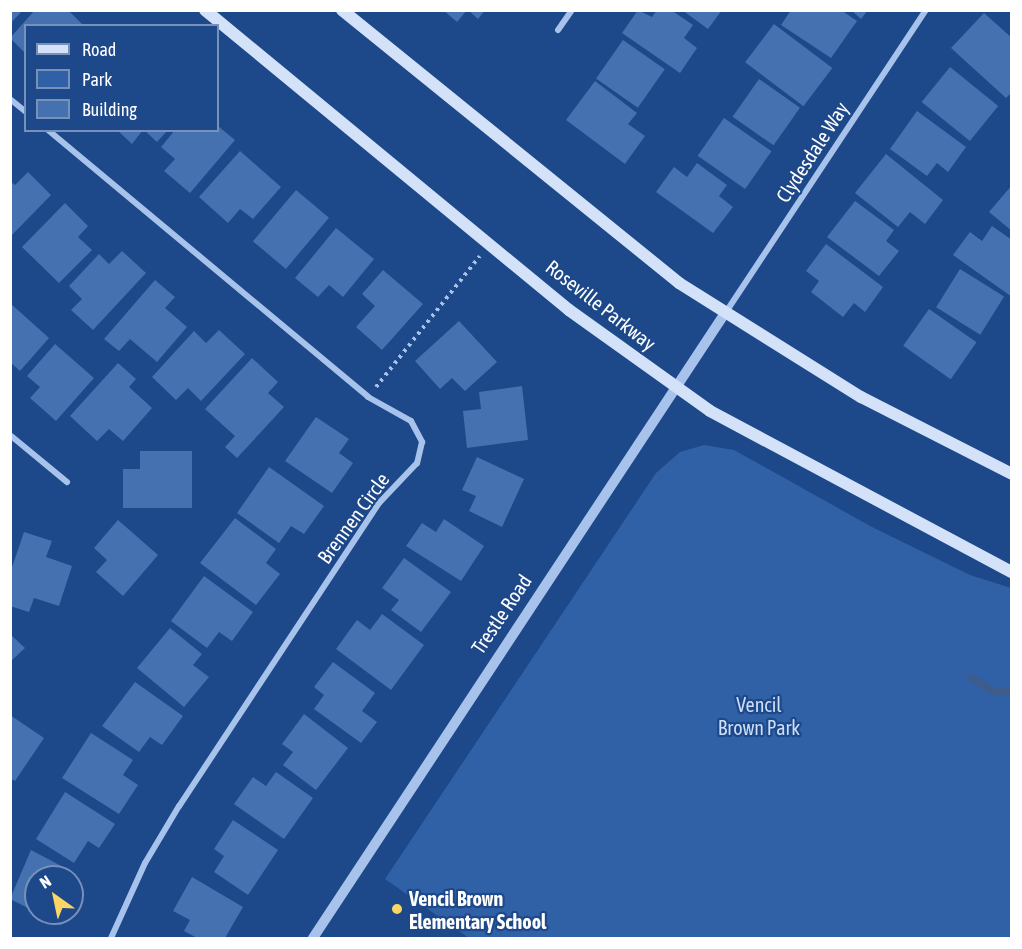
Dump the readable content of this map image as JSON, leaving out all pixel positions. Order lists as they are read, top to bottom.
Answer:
{
  "streets": {
    "main road": ["Roseville Parkway"],
    "street": ["Clydesdale Way", "Brennen Circle", "Trestle Road"]
  },
  "crossings": [
    ["Clydesdale Way", "Trestle Road"],
    ["Roseville Parkway", "Trestle Road"]
  ],
  "parks": ["Vencil Brown Park"],
  "places": ["Vencil Brown Elementary School"],
  "legend": ["Road", "Park", "Building"],
  "north": "top left"
}
